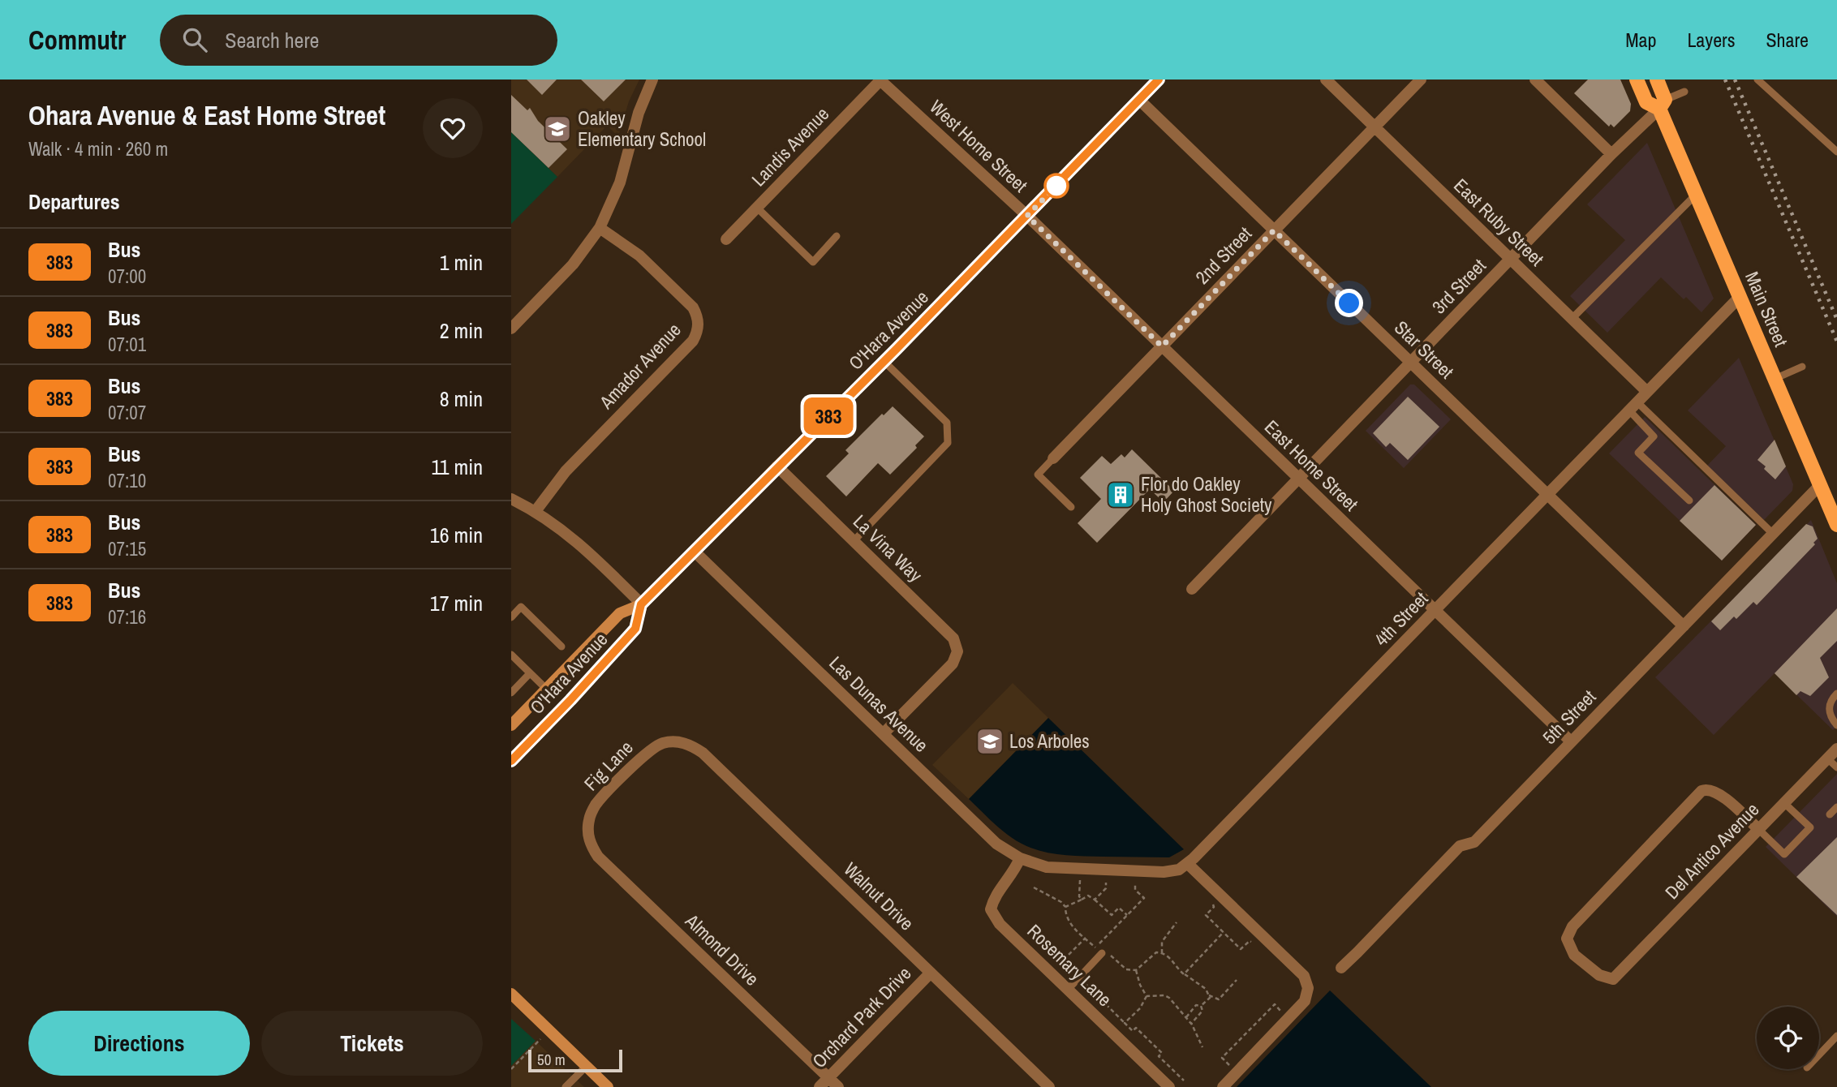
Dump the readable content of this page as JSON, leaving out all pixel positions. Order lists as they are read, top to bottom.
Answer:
{
  "streets": {
    "main road": ["Main Street", "O'Hara Avenue"],
    "street": [
      "West Home Street",
      "Landis Avenue",
      "East Ruby Street",
      "2nd Street",
      "3rd Street",
      "Star Street",
      "Amador Avenue",
      "East Home Street",
      "La Vina Way",
      "4th Street",
      "Las Dunas Avenue",
      "5th Street",
      "Fig Lane",
      "Del Antico Avenue",
      "Walnut Drive",
      "Almond Drive",
      "Rosemary Lane",
      "Orchard Park Drive"
    ]
  },
  "crossings": [
    ["West Home Street", "Landis Avenue"],
    ["West Home Street", "O'Hara Avenue"],
    ["West Home Street", "East Home Street"],
    ["East Ruby Street", "2nd Street"],
    ["East Ruby Street", "3rd Street"],
    ["East Ruby Street", "4th Street"],
    ["2nd Street", "Star Street"],
    ["2nd Street", "East Home Street"],
    ["3rd Street", "Main Street"],
    ["3rd Street", "Star Street"],
    ["3rd Street", "East Home Street"],
    ["Main Street", "4th Street"],
    ["Main Street", "5th Street"],
    ["O'Hara Avenue", "Star Street"],
    ["O'Hara Avenue", "East Home Street"],
    ["O'Hara Avenue", "La Vina Way"],
    ["O'Hara Avenue", "Las Dunas Avenue"],
    ["Star Street", "4th Street"],
    ["Star Street", "5th Street"],
    ["East Home Street", "4th Street"],
    ["East Home Street", "5th Street"],
    ["La Vina Way", "Las Dunas Avenue"],
    ["4th Street", "Las Dunas Avenue"],
    ["Las Dunas Avenue", "Rosemary Lane"],
    ["Fig Lane", "Walnut Drive"],
    ["Fig Lane", "Almond Drive"],
    ["Walnut Drive", "Orchard Park Drive"],
    ["Almond Drive", "Orchard Park Drive"]
  ],
  "places": {
    "school or university": ["Oakley Elementary School", "Los Arboles"],
    "building": ["Flor do Oakley Holy Ghost Society"]
  },
  "lines": ["bus line 383"],
  "scale_bar": "50 m",
  "page": {
    "header": "Commutr",
    "search": "Search here",
    "nav": ["Map", "Layers", "Share"],
    "heading": [
      ["Ohara Avenue & East Home Street", "Walk · 4 min · 260 m"],
      "Departures"
    ],
    "on_map": "383",
    "list": [
      {
        "mark": "383",
        "name": "Bus",
        "note": "07:00",
        "value": "1 min"
      },
      {
        "mark": "383",
        "name": "Bus",
        "note": "07:01",
        "value": "2 min"
      },
      {
        "mark": "383",
        "name": "Bus",
        "note": "07:07",
        "value": "8 min"
      },
      {
        "mark": "383",
        "name": "Bus",
        "note": "07:10",
        "value": "11 min"
      },
      {
        "mark": "383",
        "name": "Bus",
        "note": "07:15",
        "value": "16 min"
      },
      {
        "mark": "383",
        "name": "Bus",
        "note": "07:16",
        "value": "17 min"
      }
    ],
    "buttons": ["Directions", "Tickets"],
    "scale": "50 m"
  }
}
